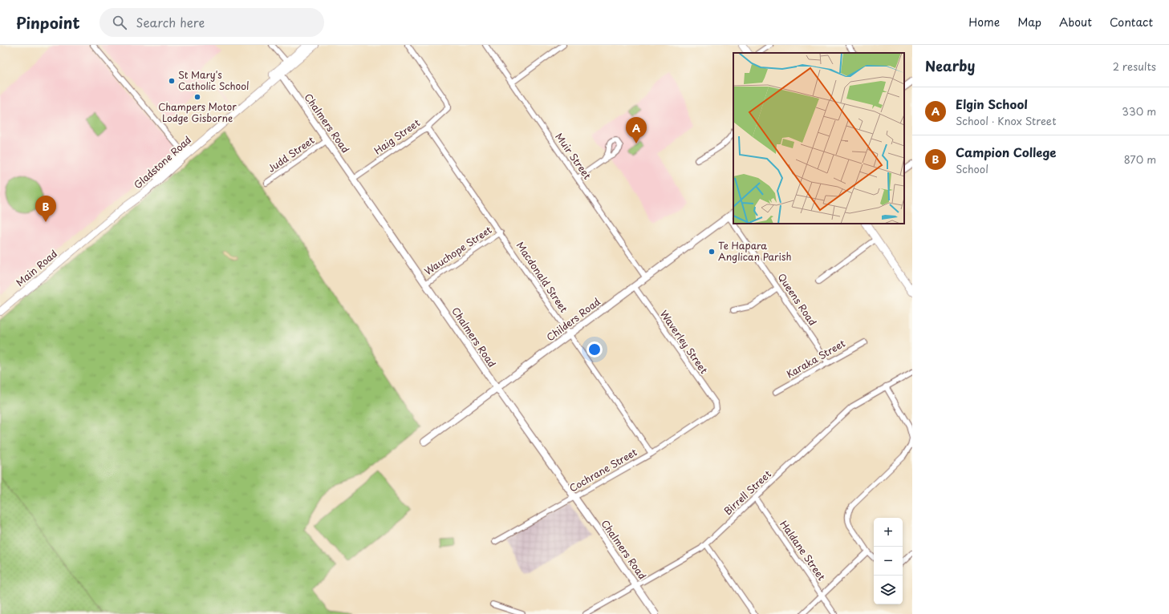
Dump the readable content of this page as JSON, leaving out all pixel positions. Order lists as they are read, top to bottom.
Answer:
{
  "streets": {
    "main road": ["Gladstone Road", "Main Road"],
    "street": [
      "Chalmers Road",
      "Haig Street",
      "Judd Street",
      "Muir Street",
      "Wauchope Street",
      "Macdonald Street",
      "Queens Road",
      "Childers Road",
      "Waverley Street",
      "Karaka Street",
      "Cochrane Street",
      "Birrell Street",
      "Haldane Street"
    ]
  },
  "crossings": [
    ["Chalmers Road", "Haig Street"],
    ["Chalmers Road", "Judd Street"],
    ["Chalmers Road", "Gladstone Road"],
    ["Chalmers Road", "Wauchope Street"],
    ["Chalmers Road", "Childers Road"],
    ["Chalmers Road", "Cochrane Street"],
    ["Chalmers Road", "Birrell Street"],
    ["Haig Street", "Macdonald Street"],
    ["Muir Street", "Childers Road"],
    ["Gladstone Road", "Main Road"],
    ["Wauchope Street", "Macdonald Street"],
    ["Macdonald Street", "Childers Road"],
    ["Macdonald Street", "Cochrane Street"],
    ["Queens Road", "Karaka Street"],
    ["Childers Road", "Waverley Street"],
    ["Waverley Street", "Cochrane Street"],
    ["Birrell Street", "Haldane Street"]
  ],
  "places": ["St Mary's Catholic School", "Champers Motor Lodge Gisborne", "Te Hapara Anglican Parish"],
  "page": {
    "header": "Pinpoint",
    "search": "Search here",
    "nav": [
      "Home",
      "Map",
      "About",
      "Contact"
    ],
    "heading": ["Nearby", "2 results"],
    "list": [
      {
        "mark": "A",
        "name": "Elgin School",
        "note": "School · Knox Street",
        "value": "330 m"
      },
      {
        "mark": "B",
        "name": "Campion College",
        "note": "School",
        "value": "870 m"
      }
    ],
    "pins": ["A", "B"],
    "map_buttons": ["+", "−"]
  }
}
